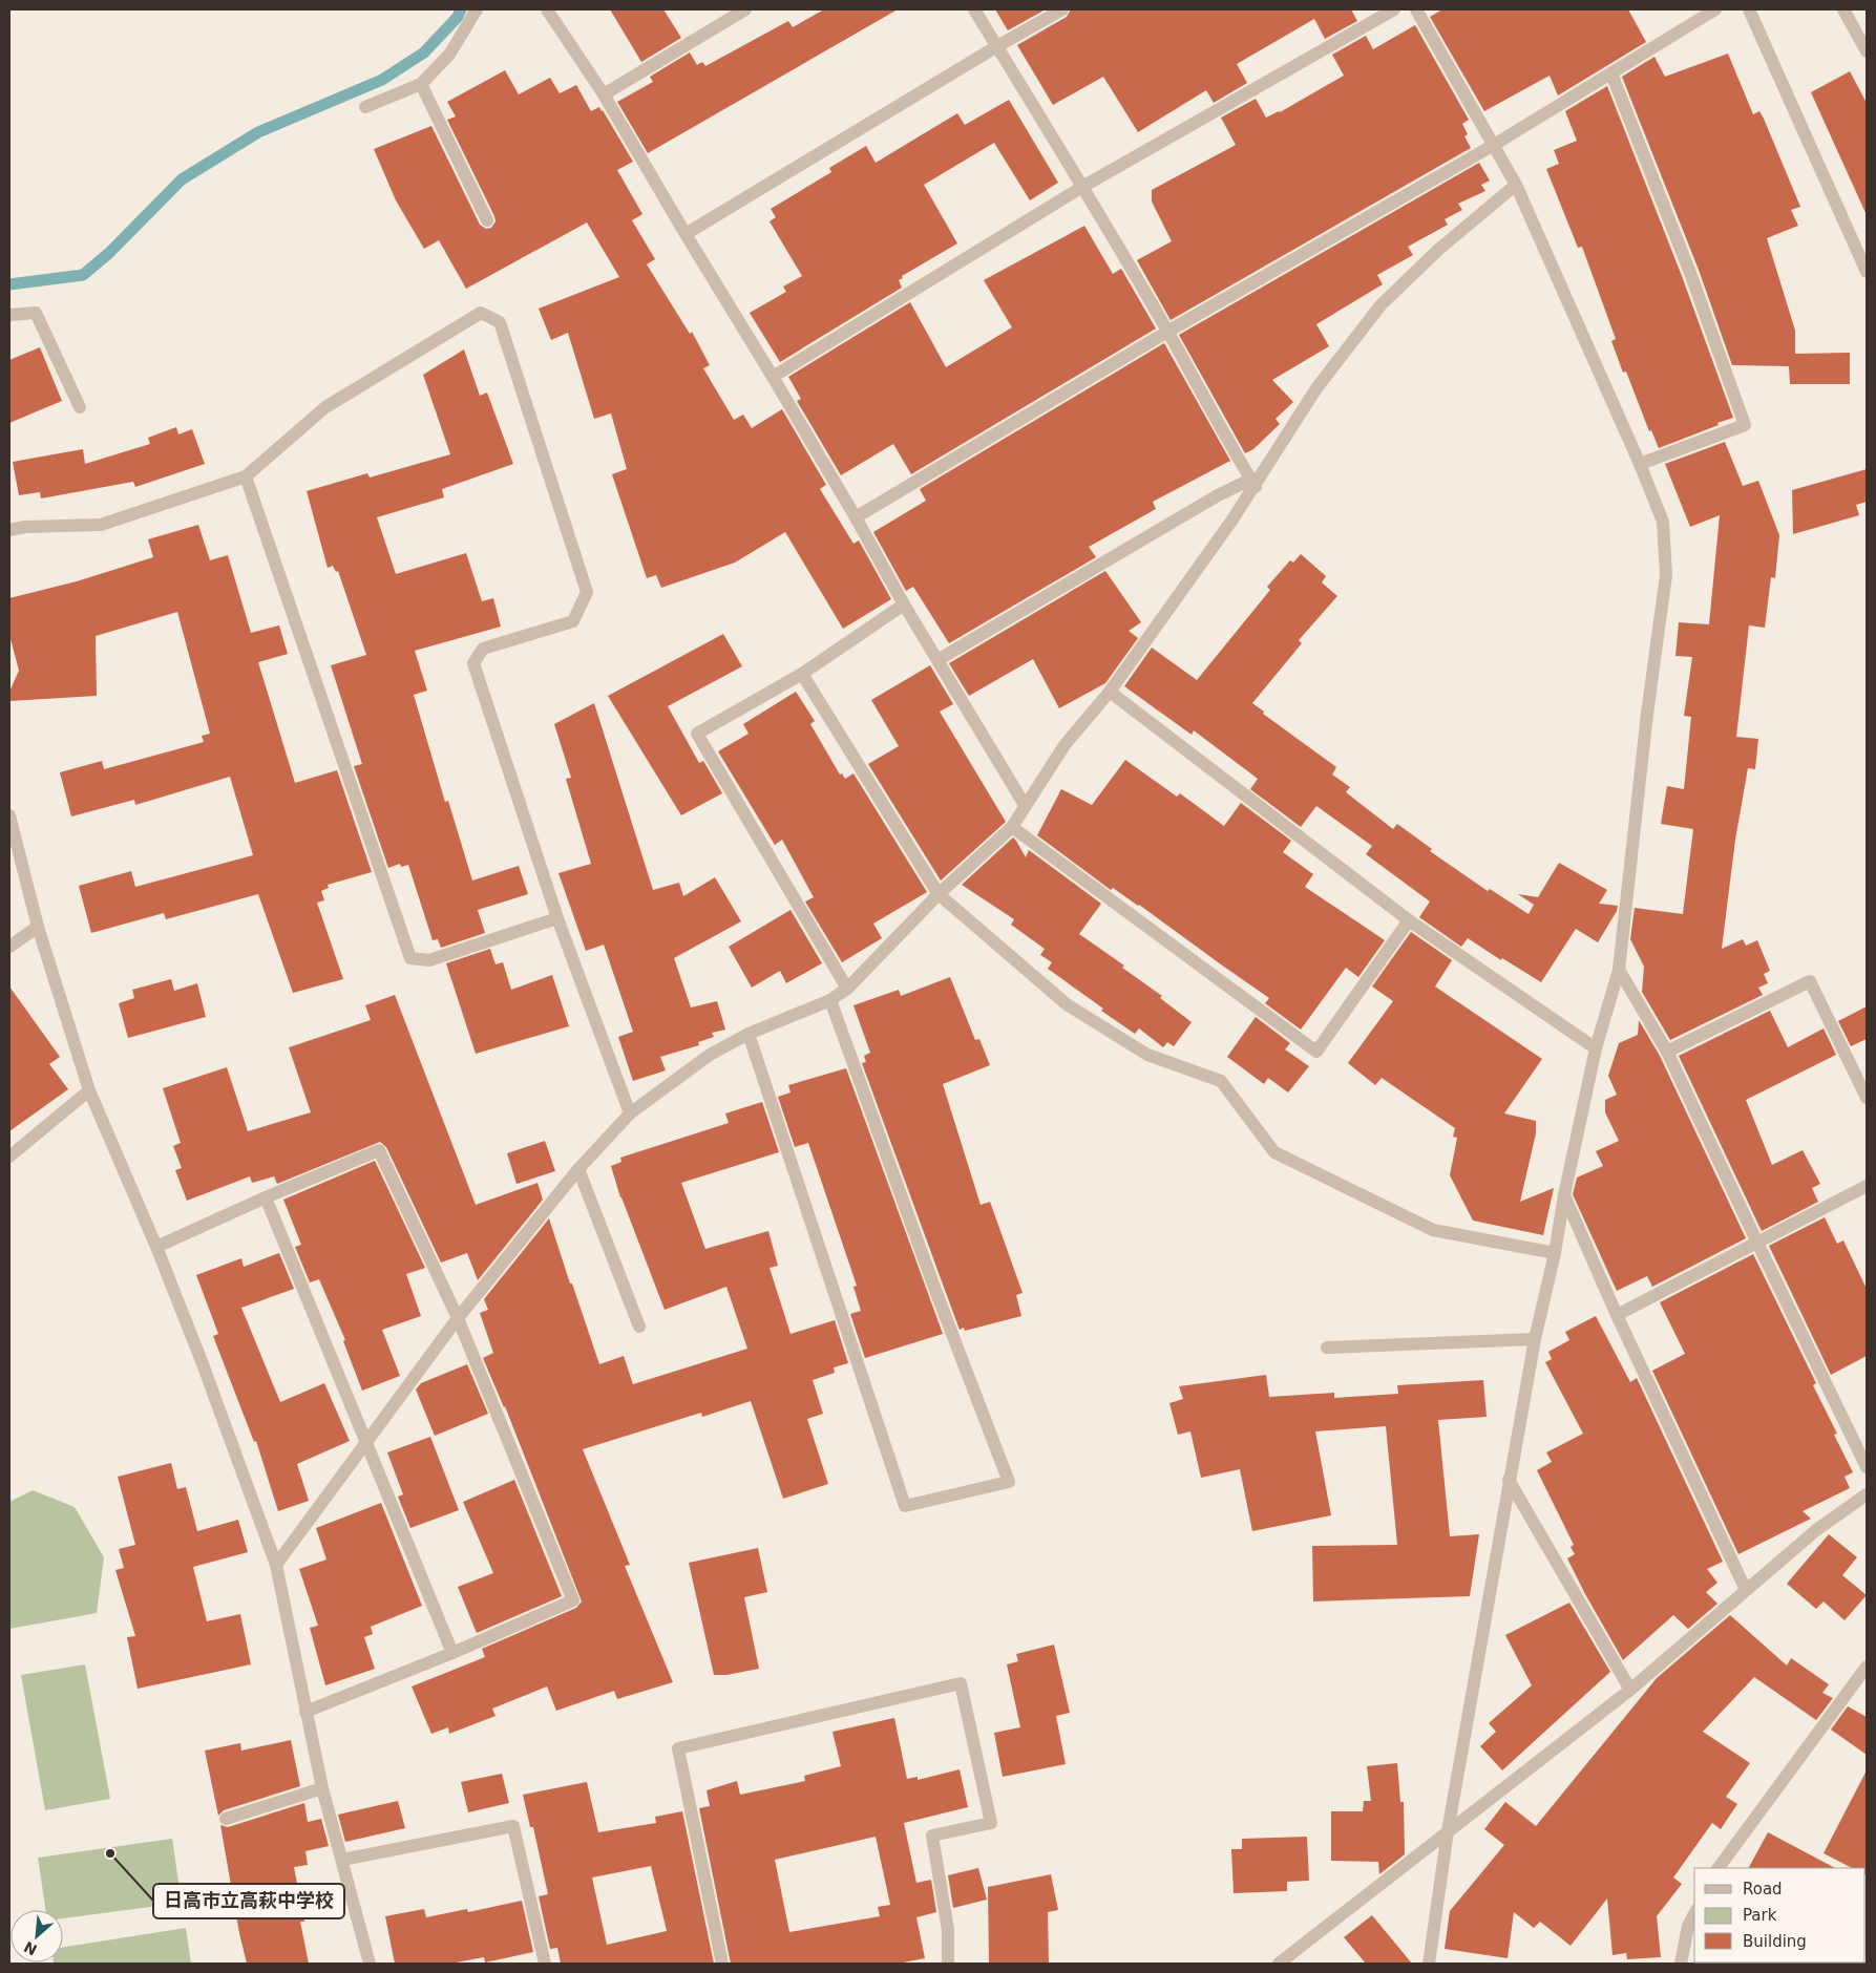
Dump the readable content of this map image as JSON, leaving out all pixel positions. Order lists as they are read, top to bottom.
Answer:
{
  "places": ["日高市立高萩中学校"],
  "legend": ["Road", "Park", "Building"],
  "north": "bottom left"
}
